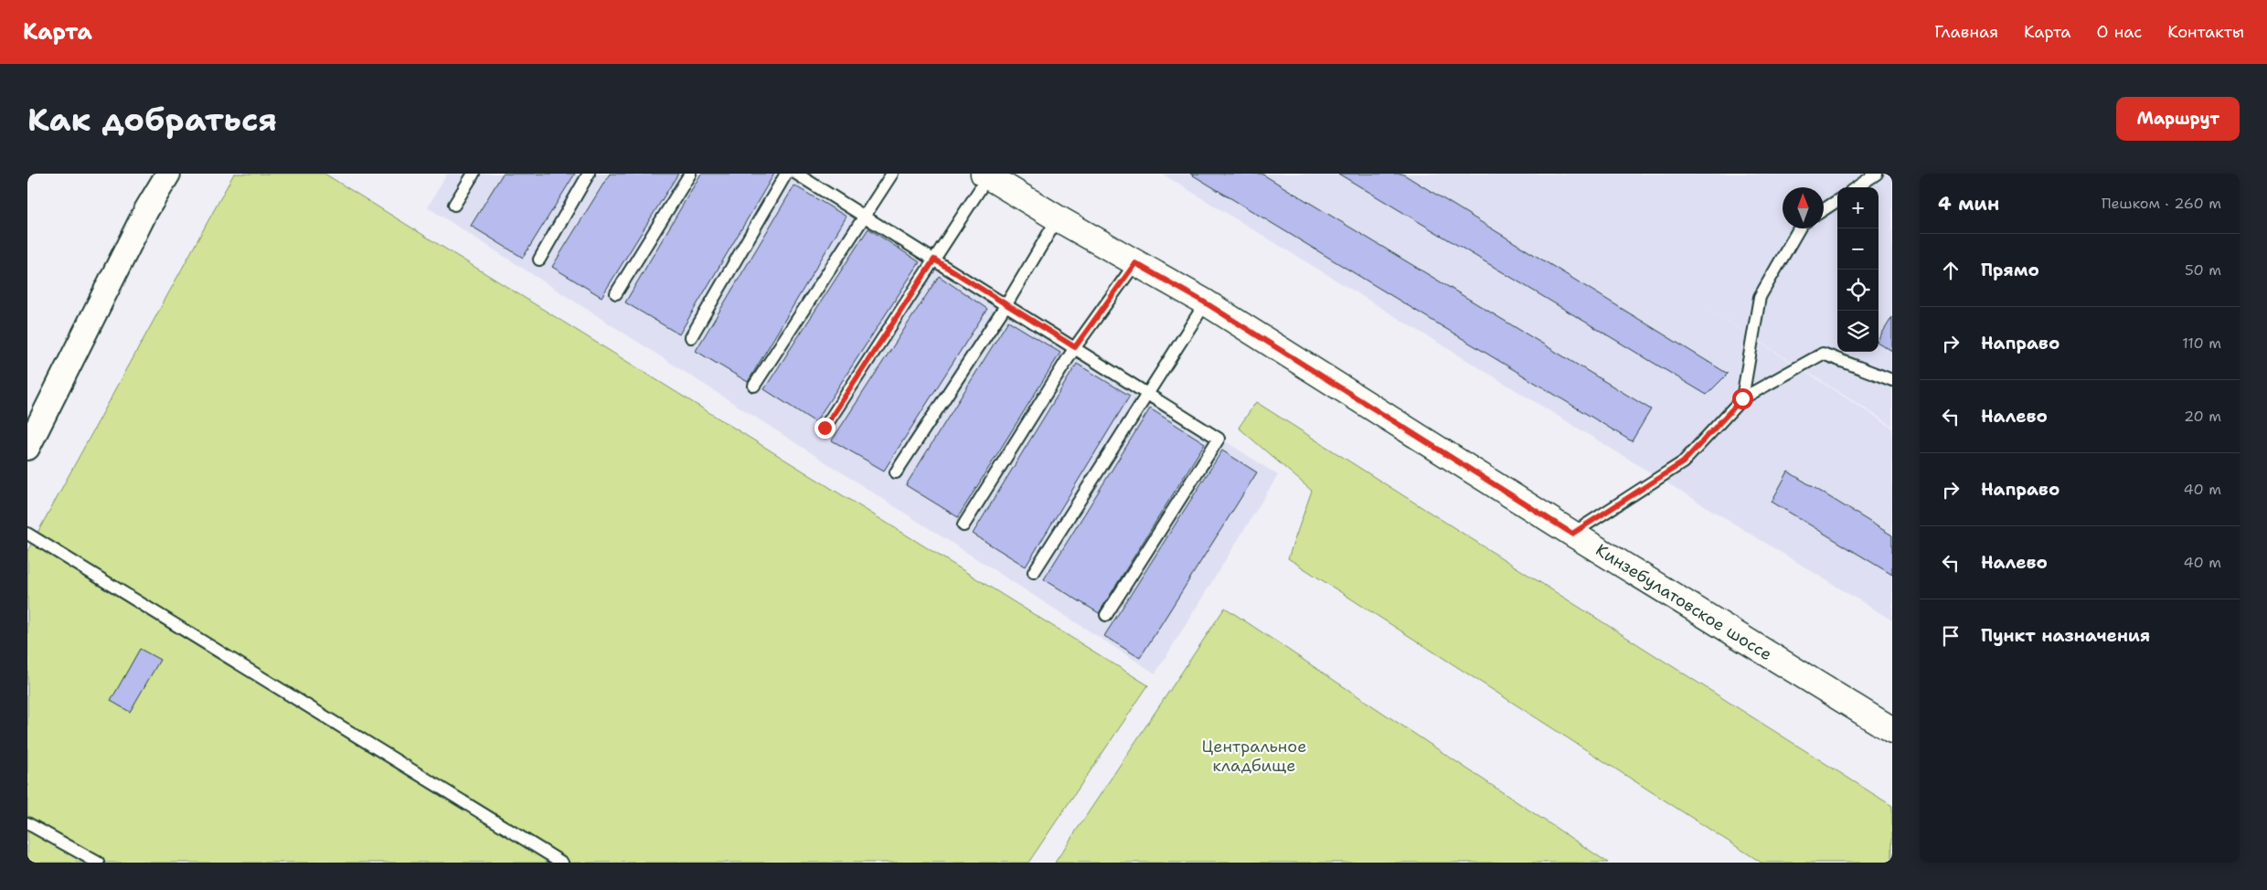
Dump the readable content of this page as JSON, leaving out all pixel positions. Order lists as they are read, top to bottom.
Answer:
{
  "streets": {
    "main road": ["Кинзебулатовское шоссе"]
  },
  "parks": ["Центральное кладбище"],
  "north": "top",
  "page": {
    "header": "Карта",
    "nav": [
      "Главная",
      "Карта",
      "О нас",
      "Контакты"
    ],
    "buttons": "Маршрут",
    "title": "Как добраться",
    "heading": ["4 мин", "Пешком · 260 m"],
    "map_buttons": ["+", "−"],
    "list": [
      ["Прямо", "50 m"],
      ["Направо", "110 m"],
      ["Налево", "20 m"],
      ["Направо", "40 m"],
      ["Налево", "40 m"],
      "Пункт назначения"
    ]
  }
}
